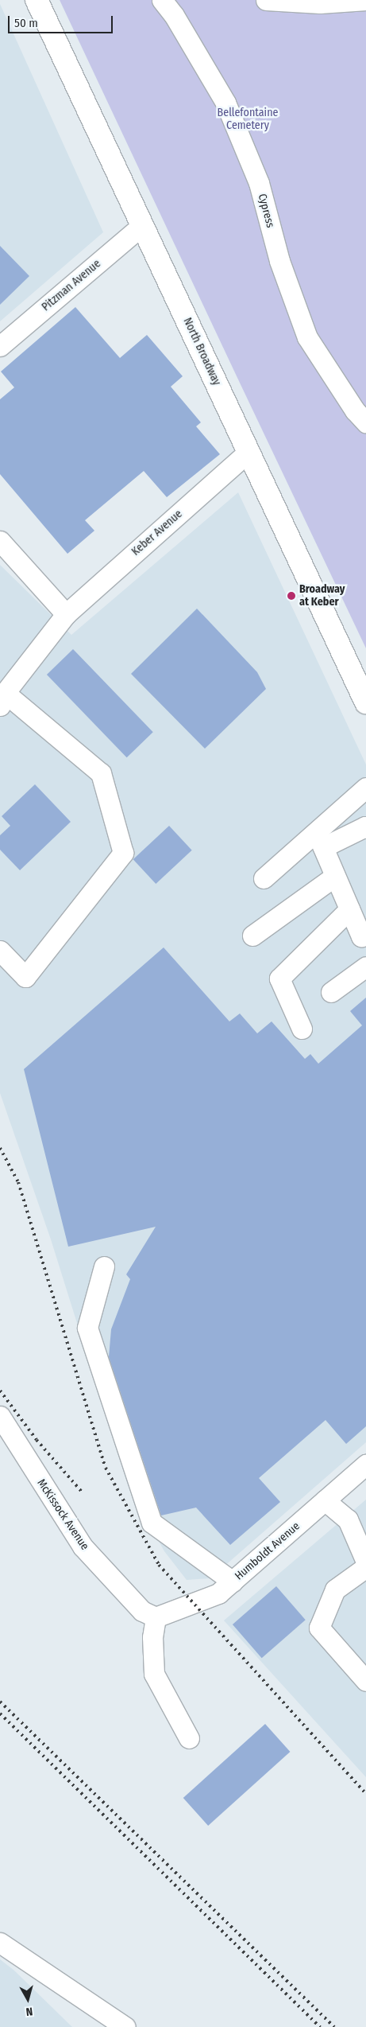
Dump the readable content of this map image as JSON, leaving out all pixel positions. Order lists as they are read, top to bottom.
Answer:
{
  "streets": {
    "main road": ["North Broadway"],
    "street": [
      "Cypress",
      "Pitzman Avenue",
      "Keber Avenue",
      "McKissock Avenue",
      "Humboldt Avenue"
    ]
  },
  "crossings": [
    ["Pitzman Avenue", "North Broadway"],
    ["North Broadway", "Keber Avenue"],
    ["McKissock Avenue", "Humboldt Avenue"]
  ],
  "parks": ["Bellefontaine Cemetery"],
  "places": ["Broadway at Keber"],
  "scale_bar": "50 m",
  "north": "bottom"
}
